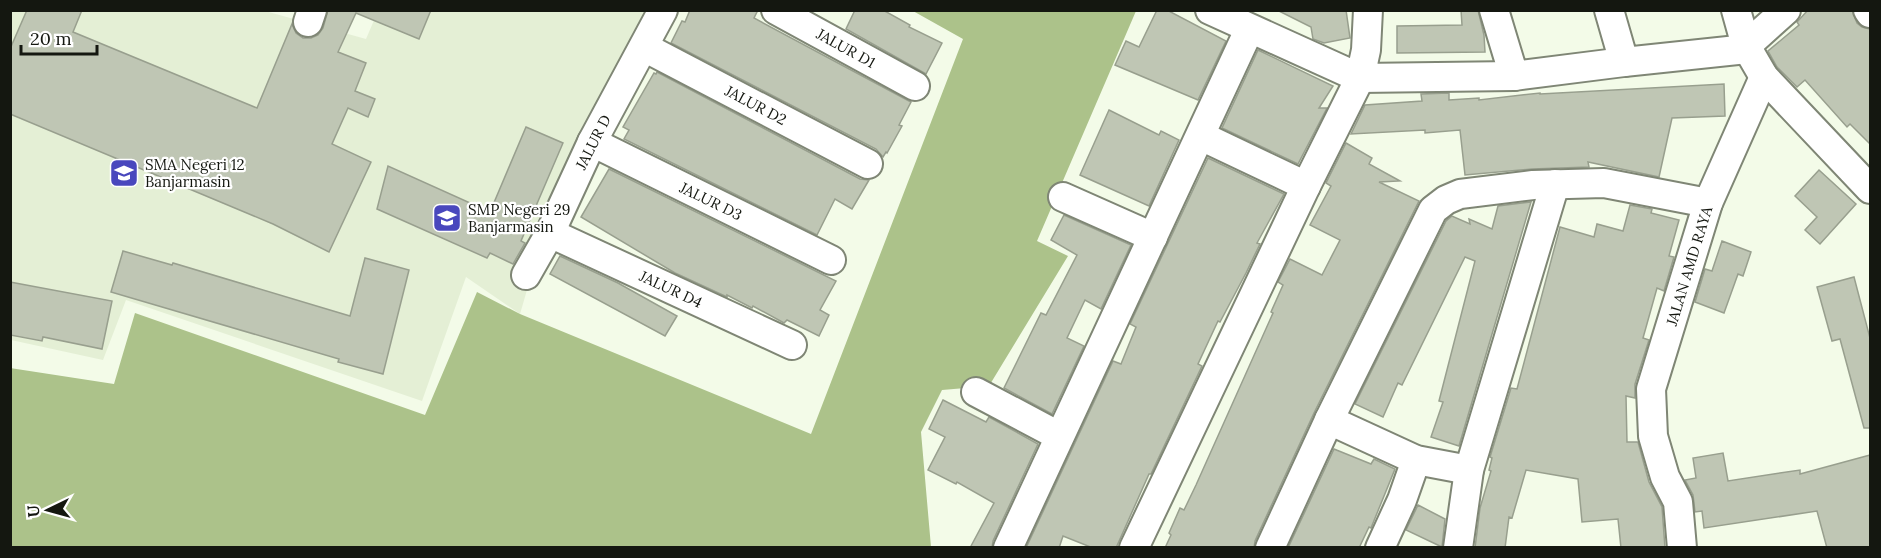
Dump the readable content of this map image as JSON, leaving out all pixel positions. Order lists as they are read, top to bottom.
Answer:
{
  "streets": {
    "street": [
      "JALUR D1",
      "JALUR D2",
      "JALUR D",
      "JALUR D3",
      "JALAN AMD RAYA",
      "JALUR D4"
    ]
  },
  "crossings": [
    ["JALUR D2", "JALUR D"],
    ["JALUR D", "JALUR D3"],
    ["JALUR D", "JALUR D4"]
  ],
  "places": {
    "school or university": ["SMA Negeri 12 Banjarmasin", "SMP Negeri 29 Banjarmasin"]
  },
  "scale_bar": "20 m",
  "north": "left"
}
